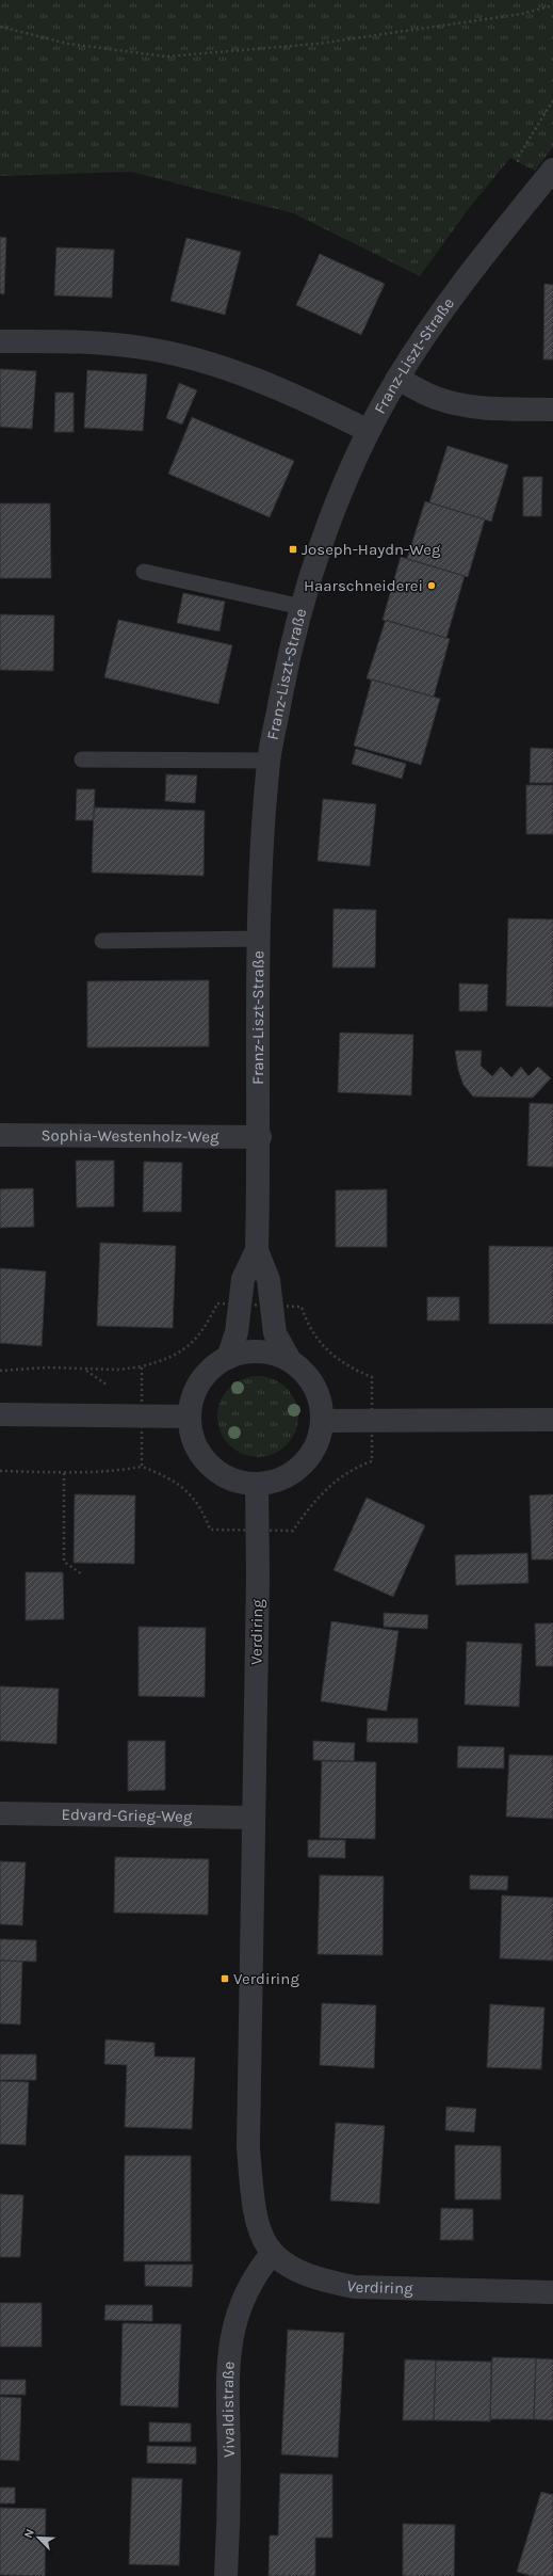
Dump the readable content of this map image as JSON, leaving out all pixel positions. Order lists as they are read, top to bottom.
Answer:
{
  "streets": {
    "street": [
      "Franz-Liszt-Straße",
      "Sophia-Westenholz-Weg",
      "Verdiring",
      "Edvard-Grieg-Weg",
      "Vivaldistraße"
    ]
  },
  "crossings": [
    ["Franz-Liszt-Straße", "Sophia-Westenholz-Weg"],
    ["Franz-Liszt-Straße", "Verdiring"],
    ["Verdiring", "Edvard-Grieg-Weg"],
    ["Verdiring", "Vivaldistraße"]
  ],
  "places": {
    "transit": ["Joseph-Haydn-Weg", "Verdiring"],
    "other": ["Haarschneiderei"]
  },
  "north": "top left"
}
